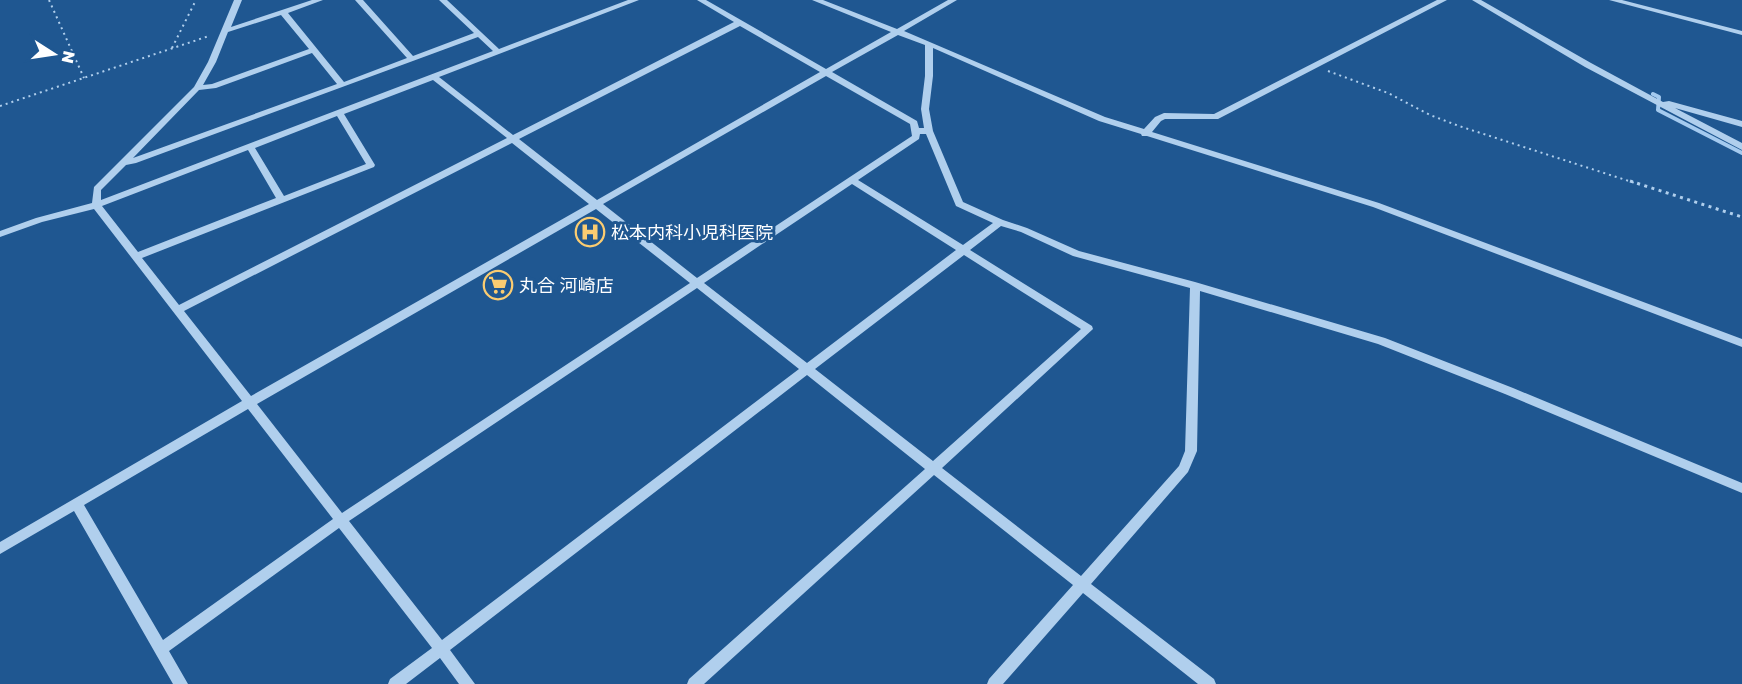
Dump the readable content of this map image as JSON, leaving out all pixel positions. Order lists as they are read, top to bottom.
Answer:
{
  "places": {
    "hospital": ["松本内科小児科医院"],
    "supermarket": ["丸合 河崎店"]
  },
  "north": "right"
}
